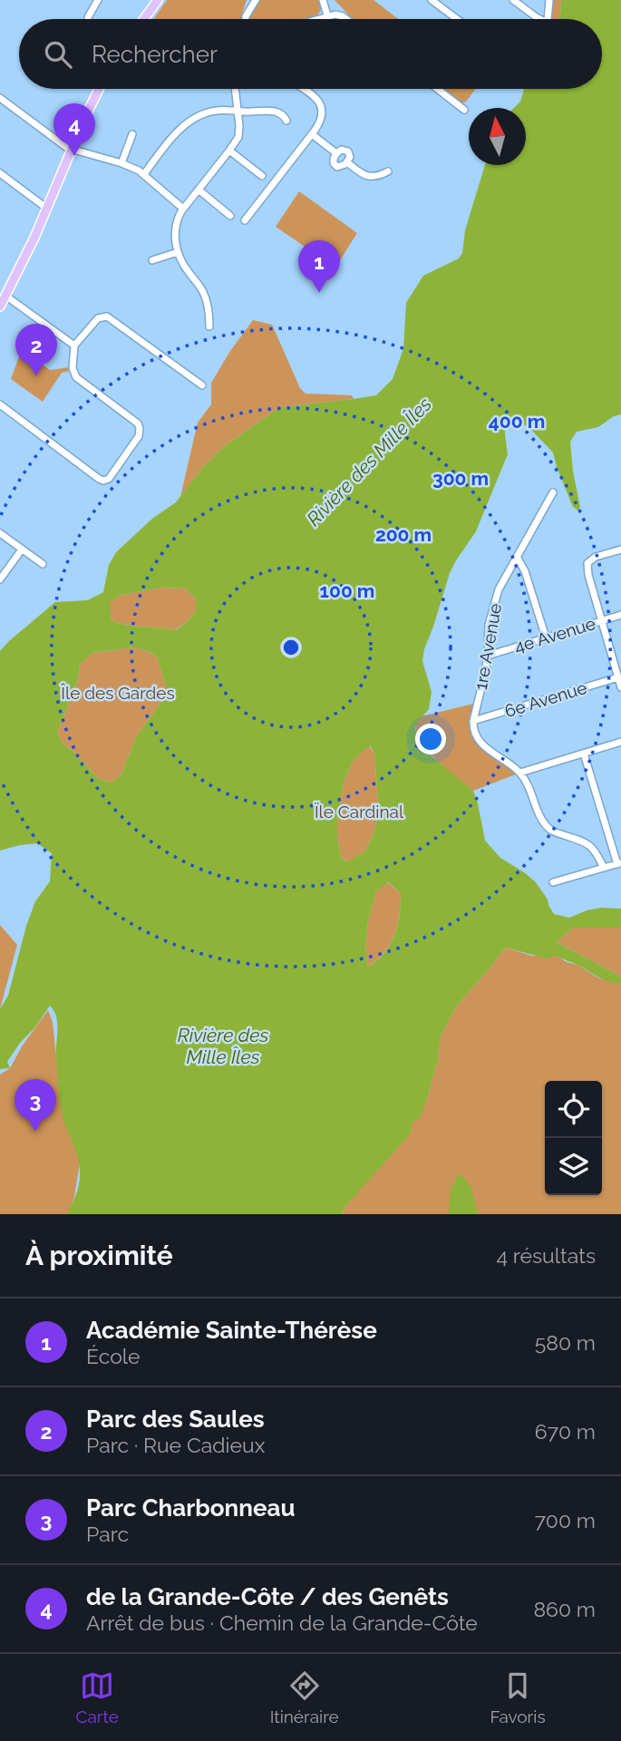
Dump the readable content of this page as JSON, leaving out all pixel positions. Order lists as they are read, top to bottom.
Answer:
{
  "streets": {
    "street": ["4e Avenue", "1re Avenue", "6e Avenue"]
  },
  "crossings": [
    ["4e Avenue", "1re Avenue"],
    ["1re Avenue", "6e Avenue"]
  ],
  "water": ["Rivière des Mille Îles"],
  "parks": ["Île des Gardes", "Ïle Cardinal"],
  "north": "top",
  "page": {
    "search": "Rechercher",
    "pins": [
      "4",
      "1",
      "2",
      "3"
    ],
    "heading": ["À proximité", "4 résultats"],
    "list": [
      {
        "mark": "1",
        "name": "Académie Sainte-Thérèse",
        "note": "École",
        "value": "580 m"
      },
      {
        "mark": "2",
        "name": "Parc des Saules",
        "note": "Parc · Rue Cadieux",
        "value": "670 m"
      },
      {
        "mark": "3",
        "name": "Parc Charbonneau",
        "note": "Parc",
        "value": "700 m"
      },
      {
        "mark": "4",
        "name": "de la Grande-Côte / des Genêts",
        "note": "Arrêt de bus · Chemin de la Grande-Côte",
        "value": "860 m"
      }
    ],
    "nav": ["Carte", "Itinéraire", "Favoris"]
  },
  "rings": [
    "400 m",
    "300 m",
    "200 m",
    "100 m"
  ]
}
